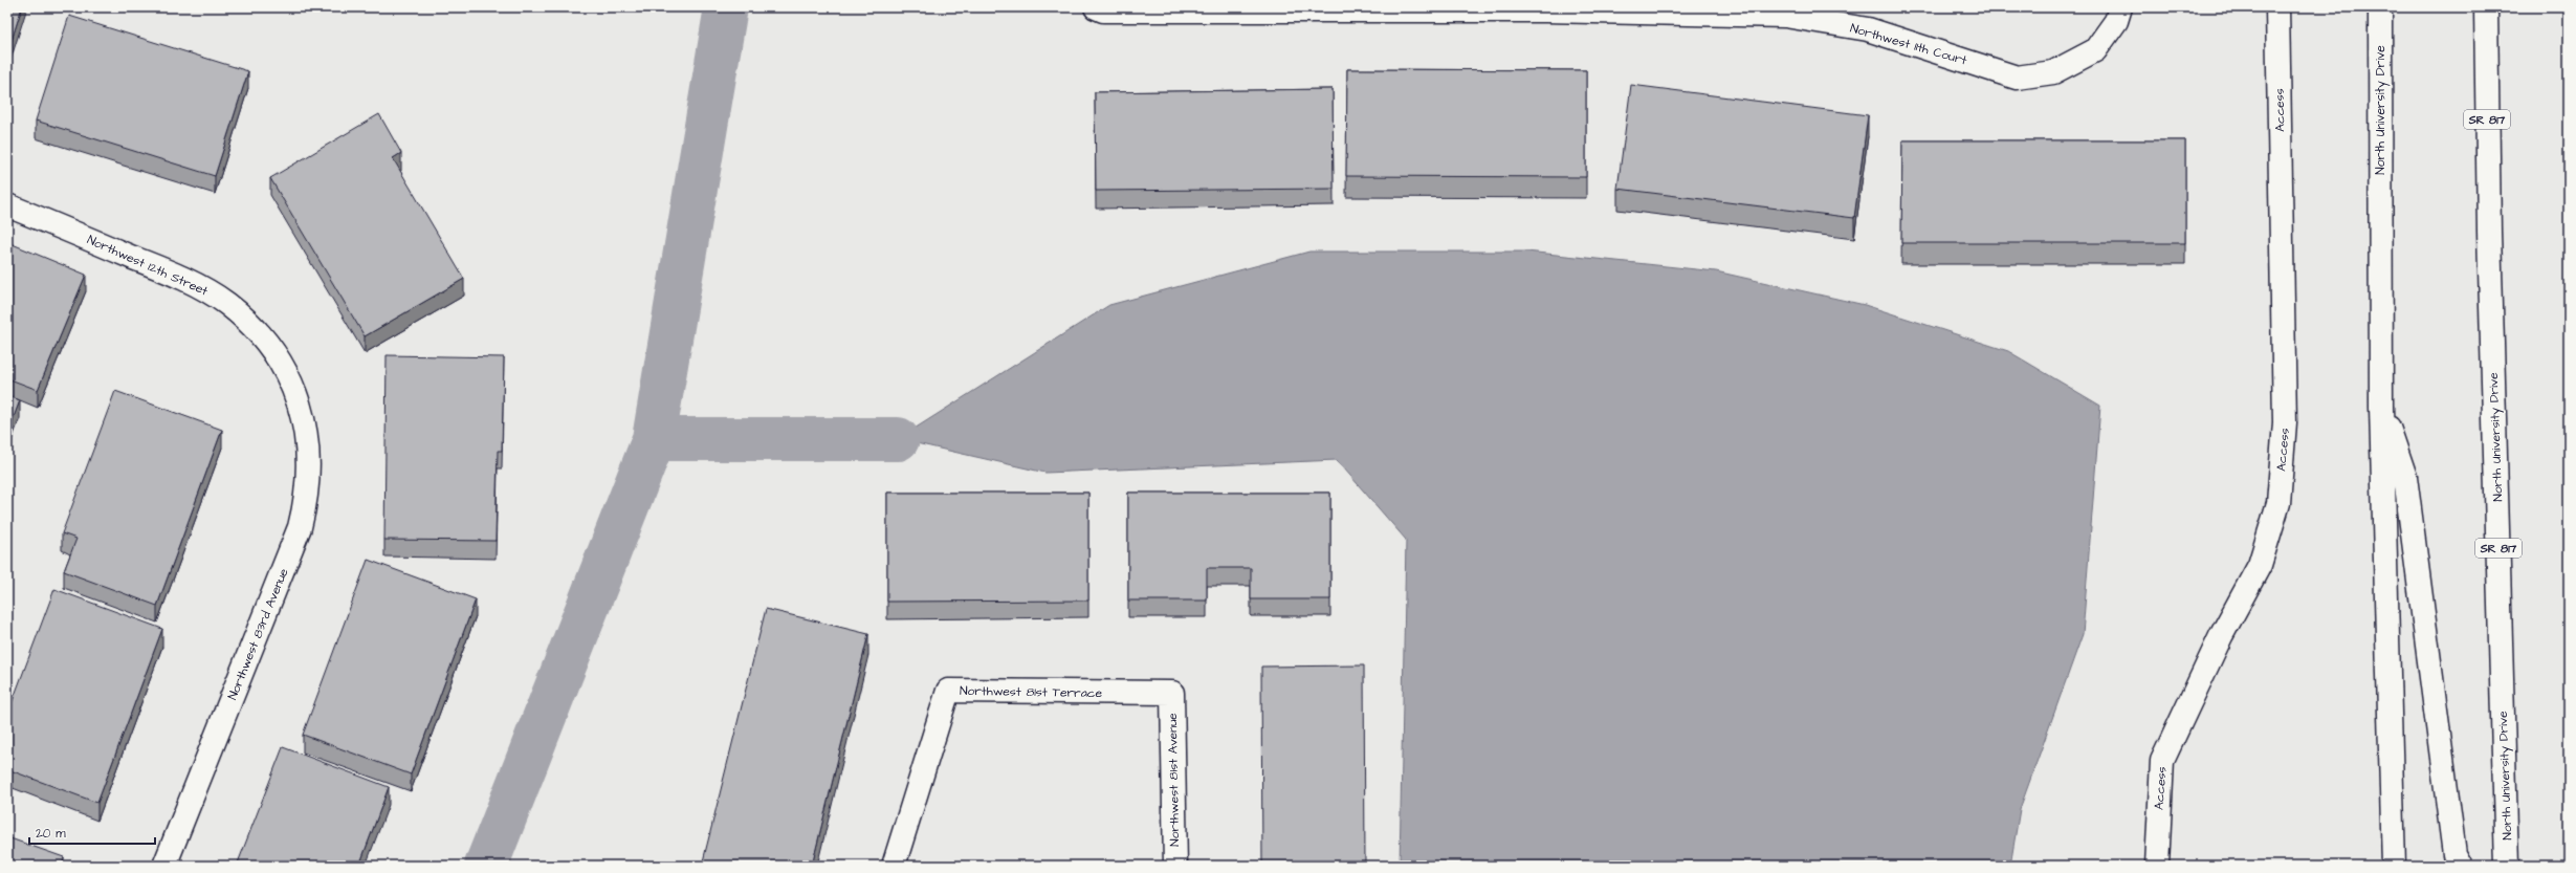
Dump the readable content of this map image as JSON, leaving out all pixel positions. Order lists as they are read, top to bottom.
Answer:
{
  "streets": {
    "street": [
      "Northwest 11th Court",
      "Access",
      "North University Drive",
      "SR 817",
      "Northwest 12th Street",
      "Northwest 83rd Avenue",
      "Northwest 81st Terrace",
      "Northwest 81st Avenue"
    ]
  },
  "crossings": [
    ["Northwest 12th Street", "Northwest 83rd Avenue"],
    ["Northwest 81st Terrace", "Northwest 81st Avenue"]
  ],
  "scale_bar": "20 m"
}
